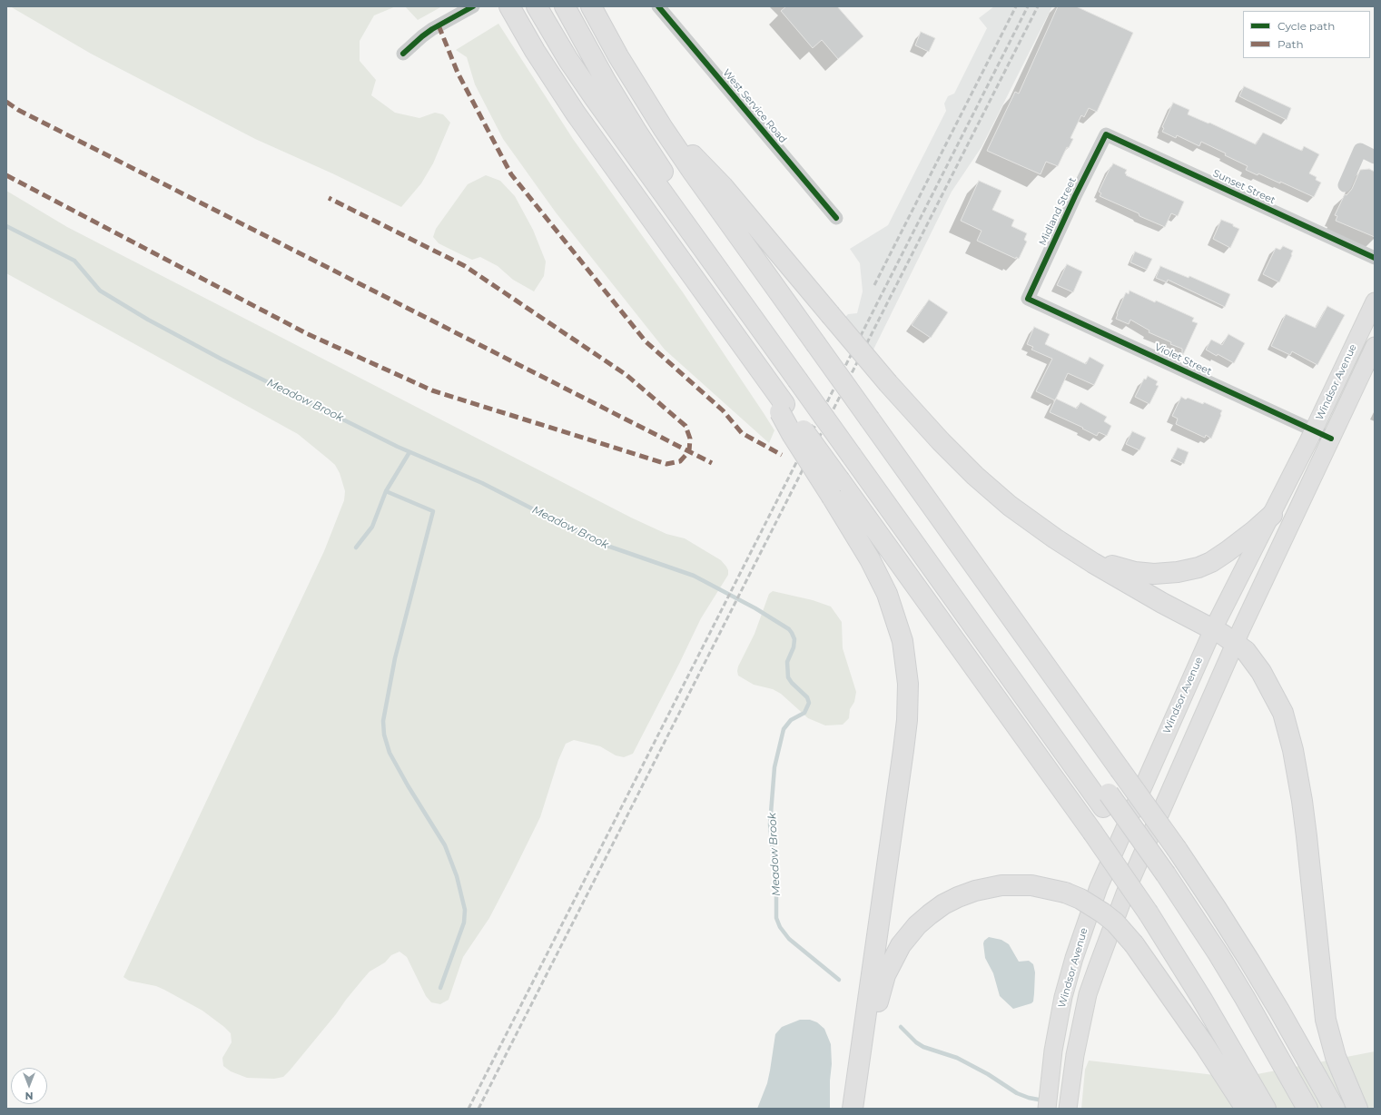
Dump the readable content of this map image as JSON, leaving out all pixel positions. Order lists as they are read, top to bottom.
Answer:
{
  "streets": {
    "main road": ["Windsor Avenue"],
    "street": [
      "West Service Road",
      "Sunset Street",
      "Midland Street",
      "Violet Street"
    ]
  },
  "crossings": [
    ["Sunset Street", "Midland Street"],
    ["Midland Street", "Violet Street"],
    ["Violet Street", "Windsor Avenue"]
  ],
  "water": ["Meadow Brook"],
  "legend": ["Cycle path", "Path"],
  "north": "bottom"
}
